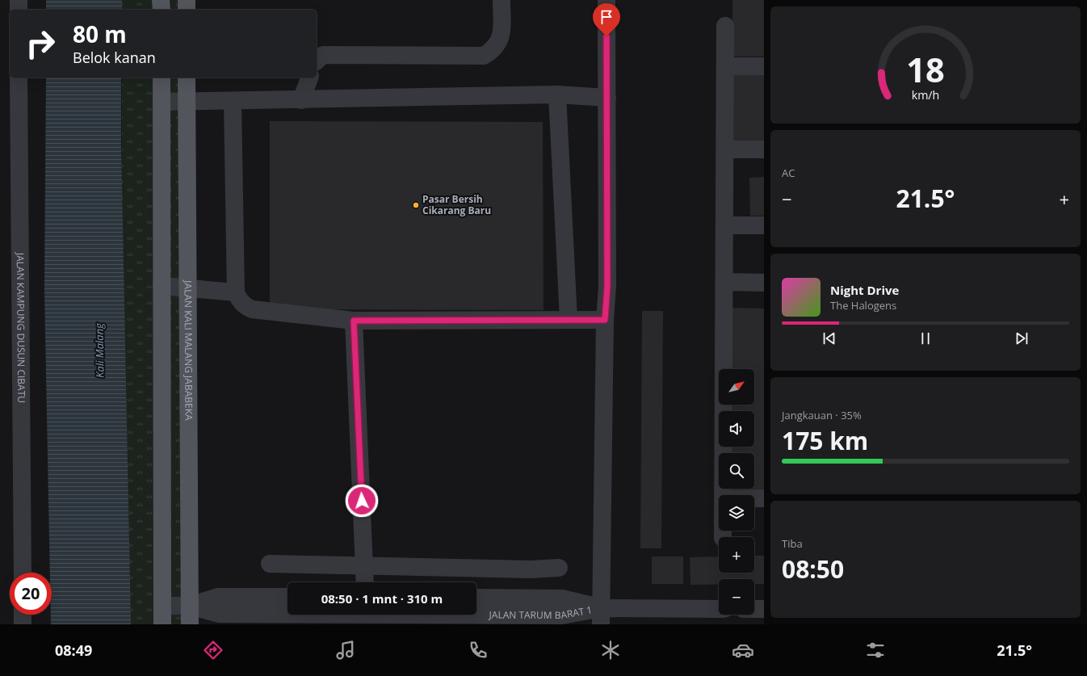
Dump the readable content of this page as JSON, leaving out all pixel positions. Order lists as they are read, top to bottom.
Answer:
{
  "streets": {
    "main road": ["JALAN KALI MALANG JABABEKA"],
    "street": ["JALAN KAMPUNG DUSUN CIBATU", "JALAN TARUM BARAT 1"]
  },
  "crossings": [
    ["JALAN KALI MALANG JABABEKA", "JALAN TARUM BARAT 1"]
  ],
  "water": ["Kali Malang"],
  "places": ["Pasar Bersih Cikarang Baru"],
  "north": "top right",
  "page": {
    "turn": ["80 m", "Belok kanan"],
    "tile": [
      "AC",
      ["Jangkauan · 35%", "175 km"],
      ["Tiba", "08:50"]
    ],
    "heat": ["−", "21.5°", "+"],
    "song": ["Night Drive", "The Halogens"],
    "map_buttons": ["+", "−"],
    "limit": "20",
    "trip": "08:50 · 1 mnt · 310 m",
    "tabs": ["08:49", "21.5°"],
    "gauge": ["18", "km/h"]
  }
}
